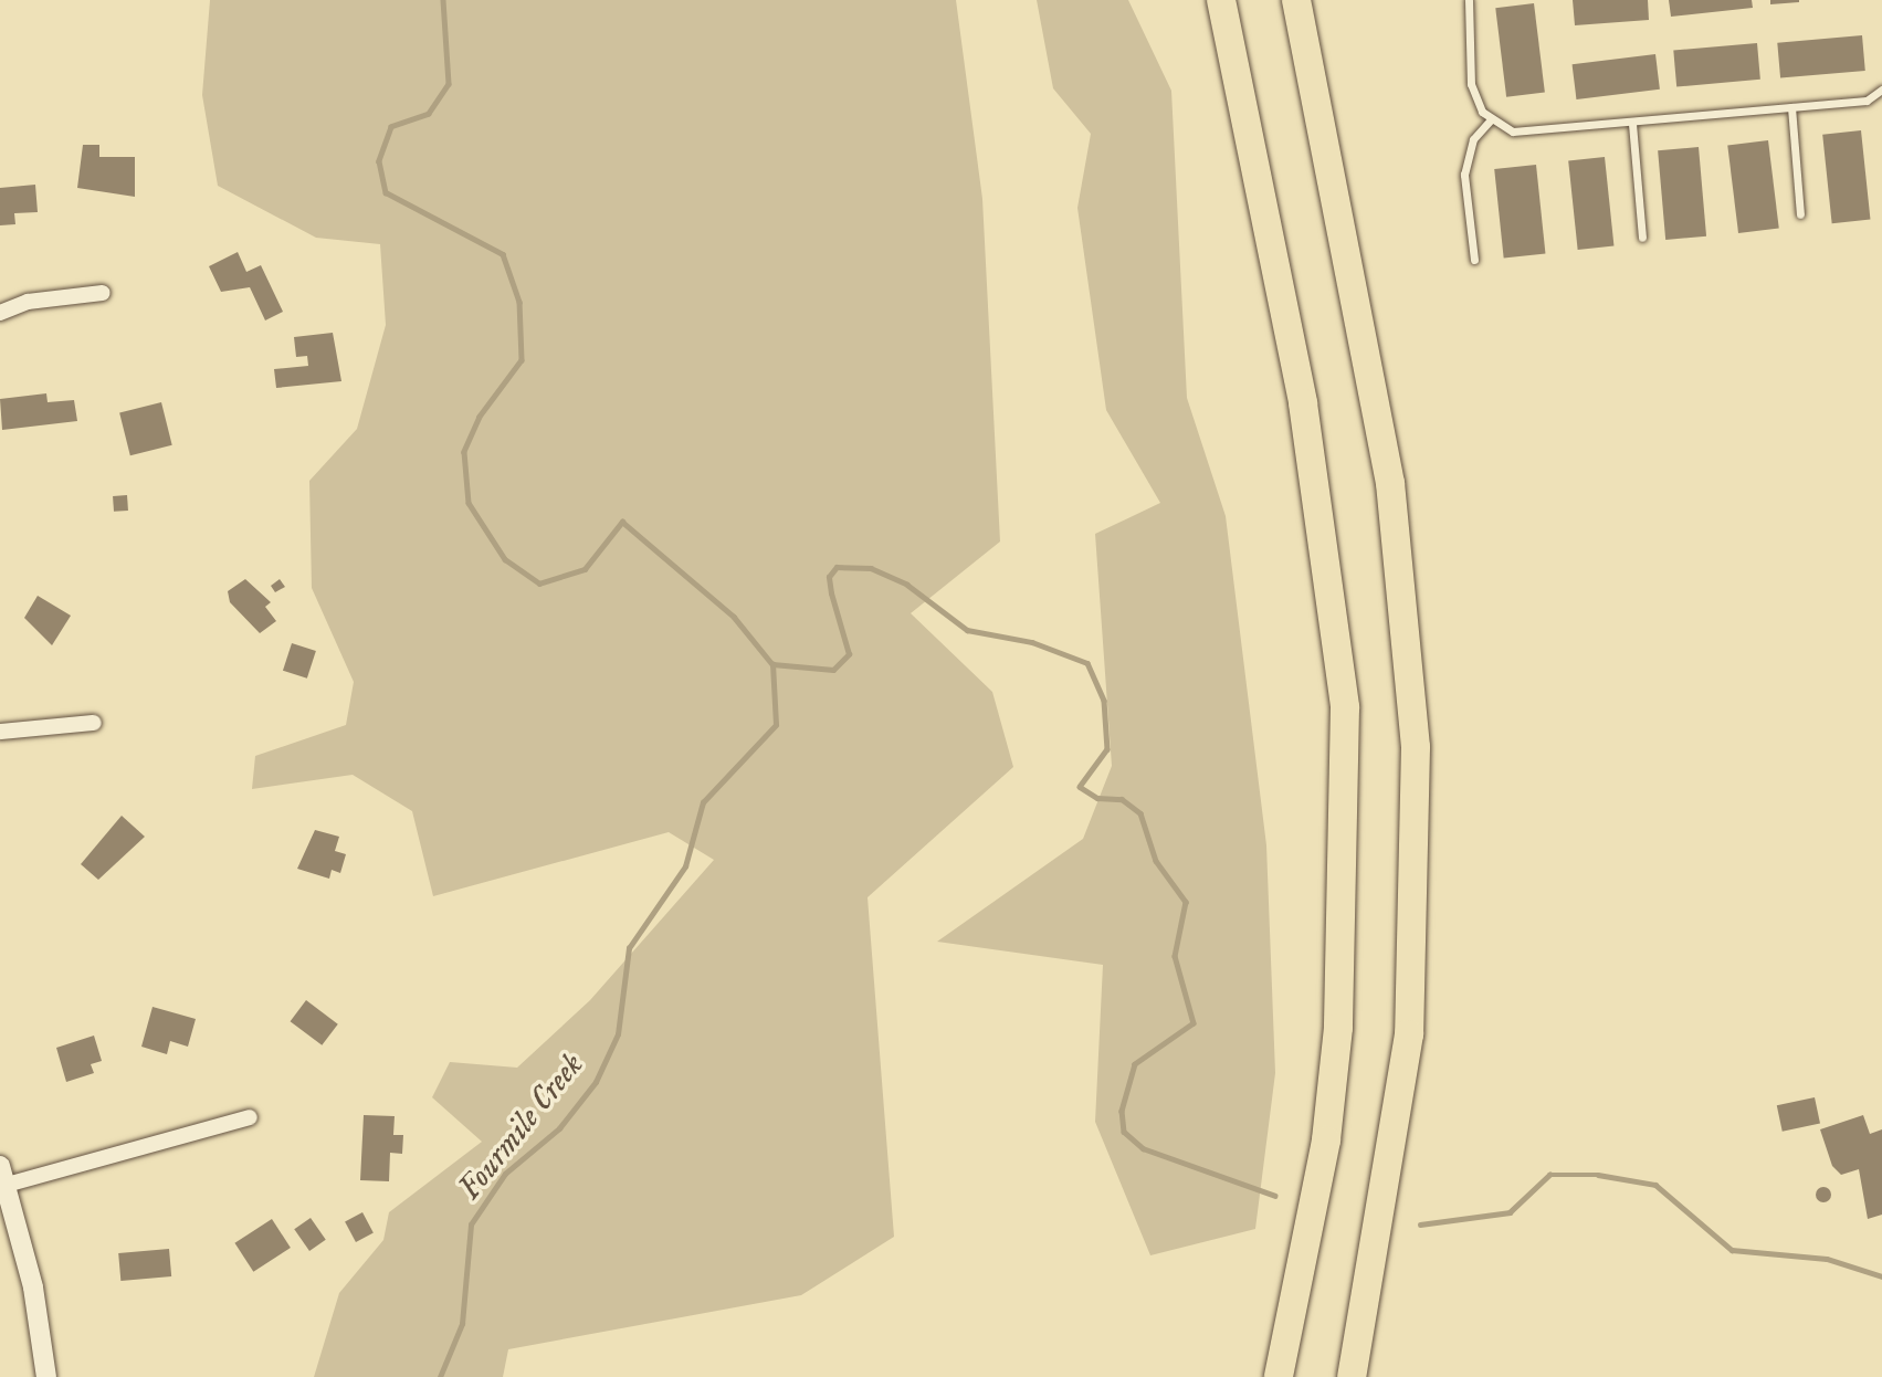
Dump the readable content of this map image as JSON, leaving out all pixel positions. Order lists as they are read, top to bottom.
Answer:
{
  "water": ["Fourmile Creek"]
}
